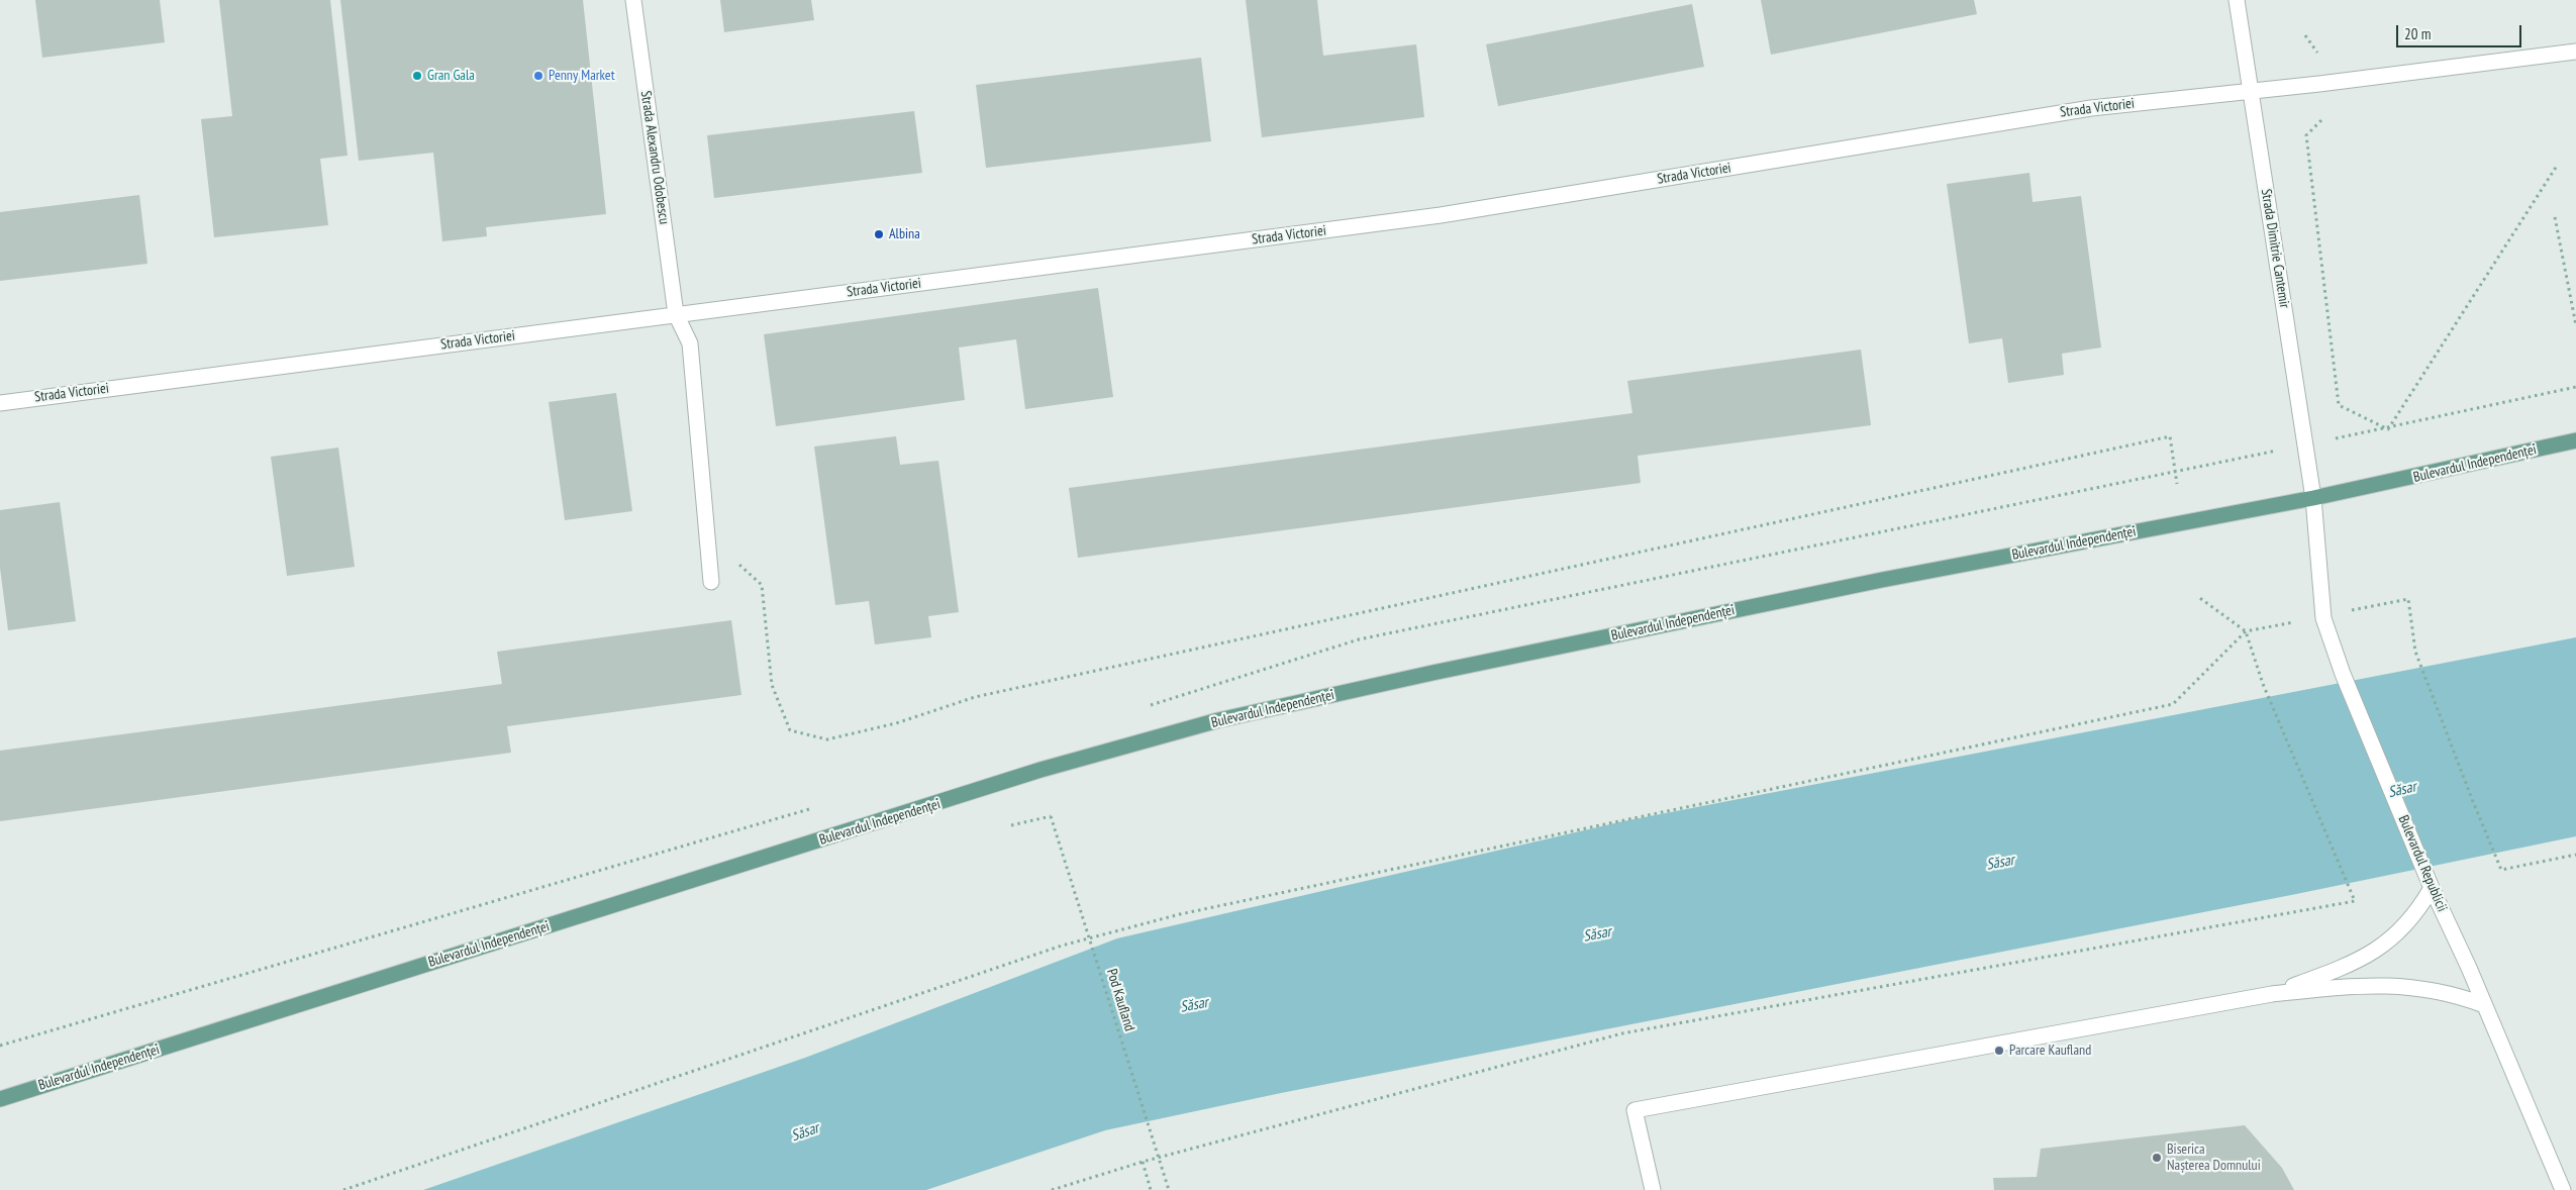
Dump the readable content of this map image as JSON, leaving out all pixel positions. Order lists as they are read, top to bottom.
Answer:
{
  "streets": {
    "main road": ["Bulevardul Independenței"],
    "street": [
      "Strada Victoriei",
      "Strada Alexandru Odobescu",
      "Strada Dimitrie Cantemir",
      "Bulevardul Republicii"
    ],
    "path": ["Pod Kaufland"]
  },
  "crossings": [
    ["Strada Victoriei", "Strada Alexandru Odobescu"],
    ["Strada Victoriei", "Strada Dimitrie Cantemir"],
    ["Strada Dimitrie Cantemir", "Bulevardul Independenței"],
    ["Strada Dimitrie Cantemir", "Bulevardul Republicii"],
    ["Bulevardul Independenței", "Bulevardul Republicii"]
  ],
  "water": ["Săsar"],
  "places": [
    "Gran Gala",
    "Penny Market",
    "Albina",
    "Parcare Kaufland",
    "Biserica Nașterea Domnului"
  ],
  "scale_bar": "20 m"
}
